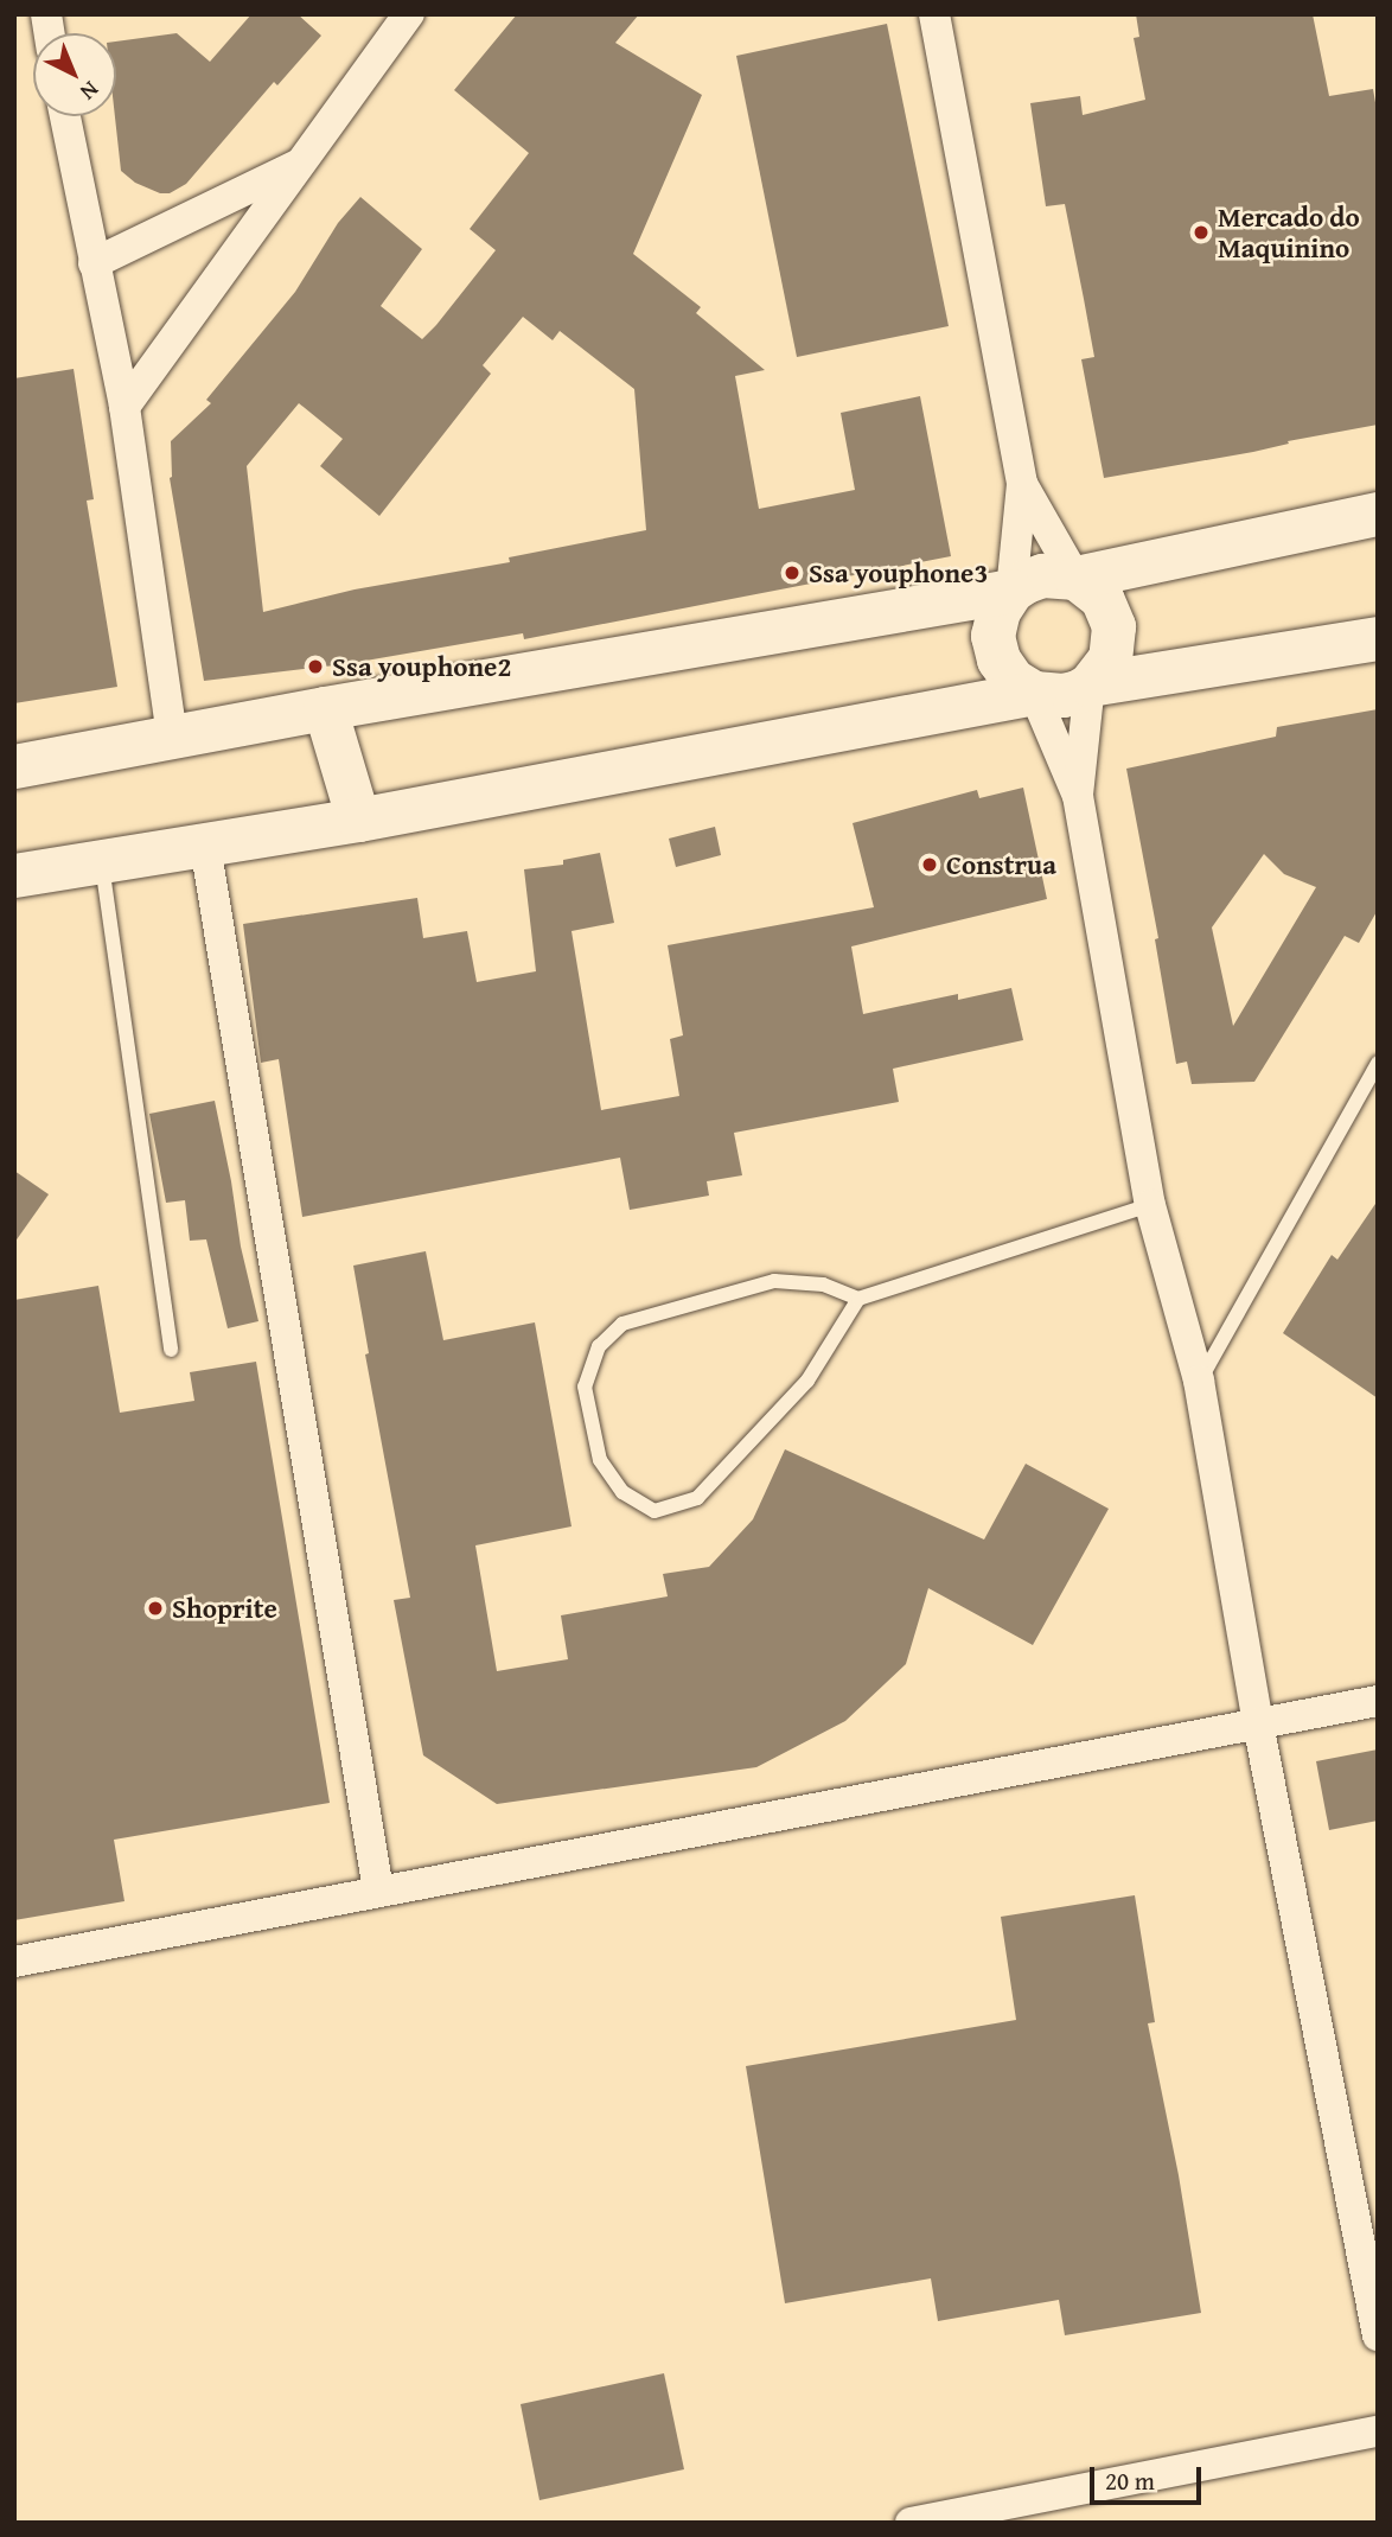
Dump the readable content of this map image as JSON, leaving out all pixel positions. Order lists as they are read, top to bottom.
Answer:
{
  "places": [
    "Mercado do Maquinino",
    "Ssa youphone3",
    "Ssa youphone2",
    "Construa",
    "Shoprite"
  ],
  "scale_bar": "20 m",
  "north": "bottom right"
}
